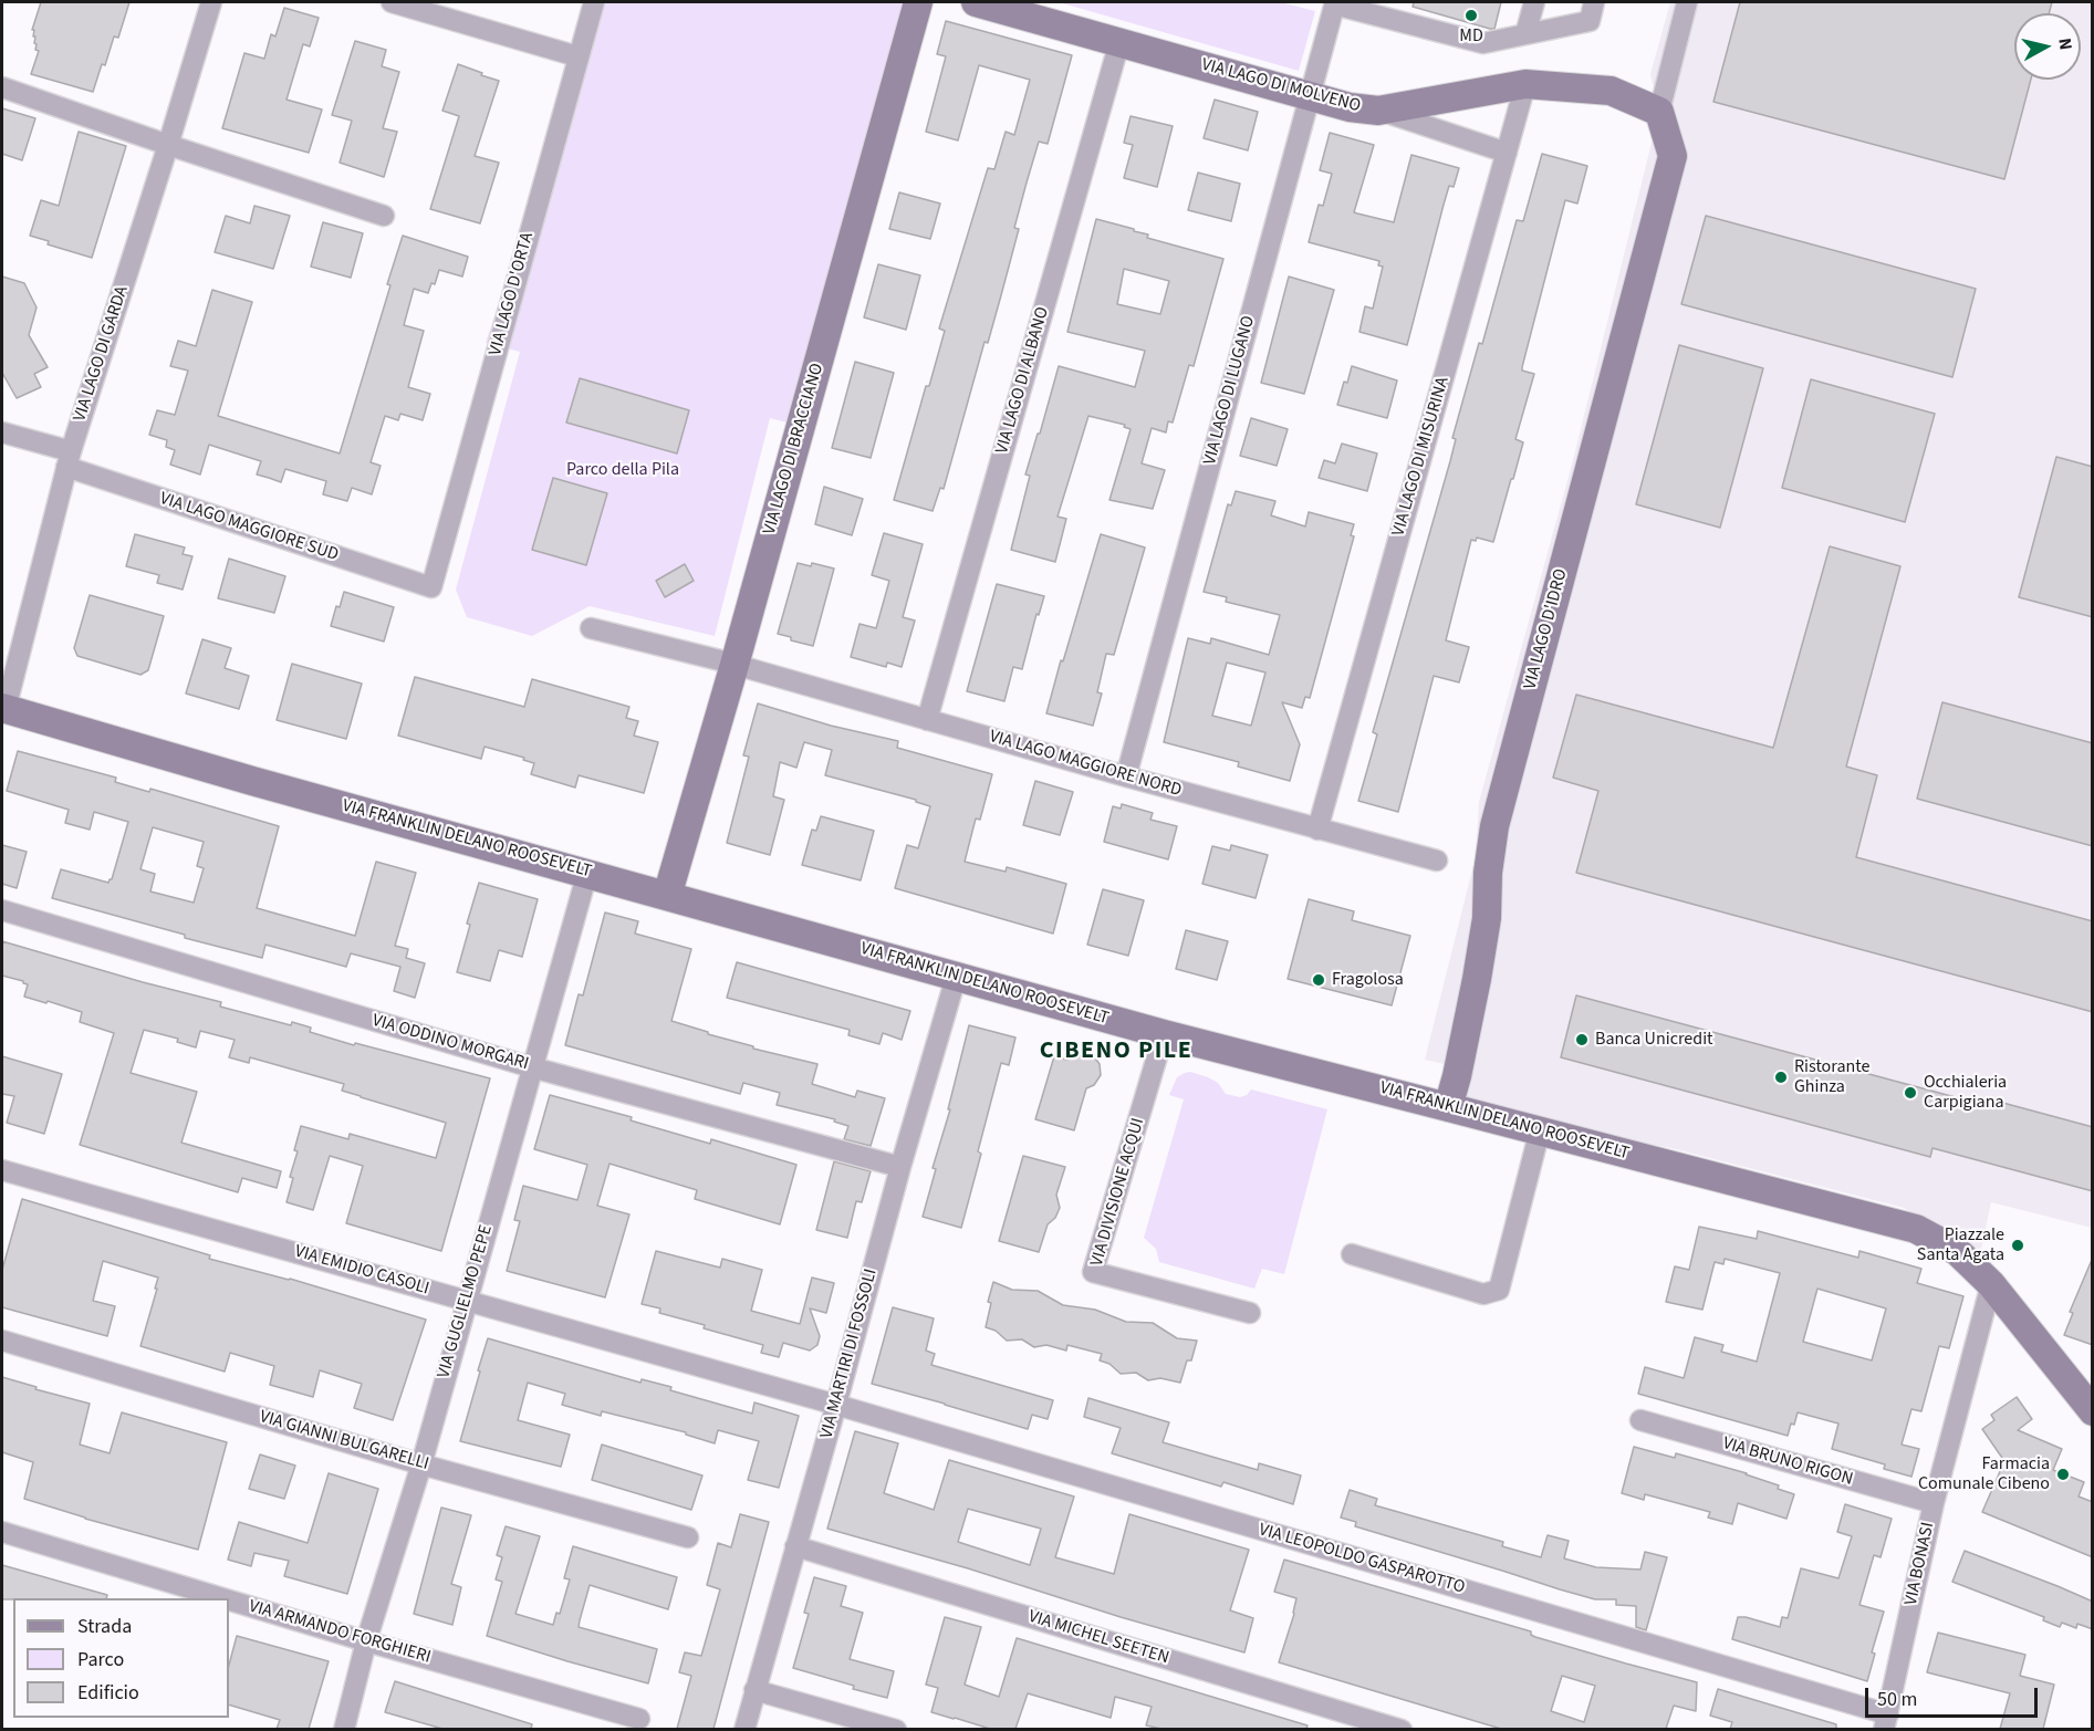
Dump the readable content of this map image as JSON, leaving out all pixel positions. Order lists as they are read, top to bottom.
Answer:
{
  "streets": {
    "street": [
      "VIA LAGO DI MOLVENO",
      "VIA LAGO D'ORTA",
      "VIA LAGO DI GARDA",
      "VIA LAGO DI ALBANO",
      "VIA LAGO DI LUGANO",
      "VIA LAGO DI BRACCIANO",
      "VIA LAGO DI MISURINA",
      "VIA LAGO MAGGIORE SUD",
      "VIA LAGO D'IDRO",
      "VIA LAGO MAGGIORE NORD",
      "VIA FRANKLIN DELANO ROOSEVELT",
      "VIA ODDINO MORGARI",
      "VIA DIVISIONE ACQUI",
      "VIA EMIDIO CASOLI",
      "VIA GUGLIELMO PEPE",
      "VIA MARTIRI DI FOSSOLI",
      "VIA GIANNI BULGARELLI",
      "VIA BRUNO RIGON",
      "VIA LEOPOLDO GASPAROTTO",
      "VIA BONASI",
      "VIA ARMANDO FORGHIERI",
      "VIA MICHEL SEETEN"
    ]
  },
  "crossings": [
    ["VIA LAGO DI MOLVENO", "VIA LAGO DI ALBANO"],
    ["VIA LAGO DI MOLVENO", "VIA LAGO DI LUGANO"],
    ["VIA LAGO DI MOLVENO", "VIA LAGO DI MISURINA"],
    ["VIA LAGO DI MOLVENO", "VIA LAGO D'IDRO"],
    ["VIA LAGO D'ORTA", "VIA LAGO MAGGIORE SUD"],
    ["VIA LAGO DI GARDA", "VIA LAGO MAGGIORE SUD"],
    ["VIA LAGO DI GARDA", "VIA FRANKLIN DELANO ROOSEVELT"],
    ["VIA LAGO DI ALBANO", "VIA LAGO MAGGIORE NORD"],
    ["VIA LAGO DI LUGANO", "VIA LAGO MAGGIORE NORD"],
    ["VIA LAGO DI BRACCIANO", "VIA LAGO MAGGIORE NORD"],
    ["VIA LAGO DI BRACCIANO", "VIA FRANKLIN DELANO ROOSEVELT"],
    ["VIA LAGO DI MISURINA", "VIA LAGO MAGGIORE NORD"],
    ["VIA LAGO D'IDRO", "VIA FRANKLIN DELANO ROOSEVELT"],
    ["VIA FRANKLIN DELANO ROOSEVELT", "VIA DIVISIONE ACQUI"],
    ["VIA FRANKLIN DELANO ROOSEVELT", "VIA GUGLIELMO PEPE"],
    ["VIA FRANKLIN DELANO ROOSEVELT", "VIA MARTIRI DI FOSSOLI"],
    ["VIA FRANKLIN DELANO ROOSEVELT", "VIA BONASI"],
    ["VIA ODDINO MORGARI", "VIA GUGLIELMO PEPE"],
    ["VIA ODDINO MORGARI", "VIA MARTIRI DI FOSSOLI"],
    ["VIA EMIDIO CASOLI", "VIA GUGLIELMO PEPE"],
    ["VIA EMIDIO CASOLI", "VIA MARTIRI DI FOSSOLI"],
    ["VIA EMIDIO CASOLI", "VIA LEOPOLDO GASPAROTTO"],
    ["VIA GUGLIELMO PEPE", "VIA GIANNI BULGARELLI"],
    ["VIA GUGLIELMO PEPE", "VIA ARMANDO FORGHIERI"],
    ["VIA MARTIRI DI FOSSOLI", "VIA LEOPOLDO GASPAROTTO"],
    ["VIA MARTIRI DI FOSSOLI", "VIA MICHEL SEETEN"],
    ["VIA BRUNO RIGON", "VIA BONASI"],
    ["VIA LEOPOLDO GASPAROTTO", "VIA BONASI"]
  ],
  "districts": ["CIBENO PILE"],
  "parks": ["Parco della Pila"],
  "places": [
    "MD",
    "Fragolosa",
    "Banca Unicredit",
    "Ristorante Ghinza",
    "Occhialeria Carpigiana",
    "Piazzale Santa Agata",
    "Farmacia Comunale Cibeno"
  ],
  "legend": ["Strada", "Parco", "Edificio"],
  "scale_bar": "50 m",
  "north": "right"
}
